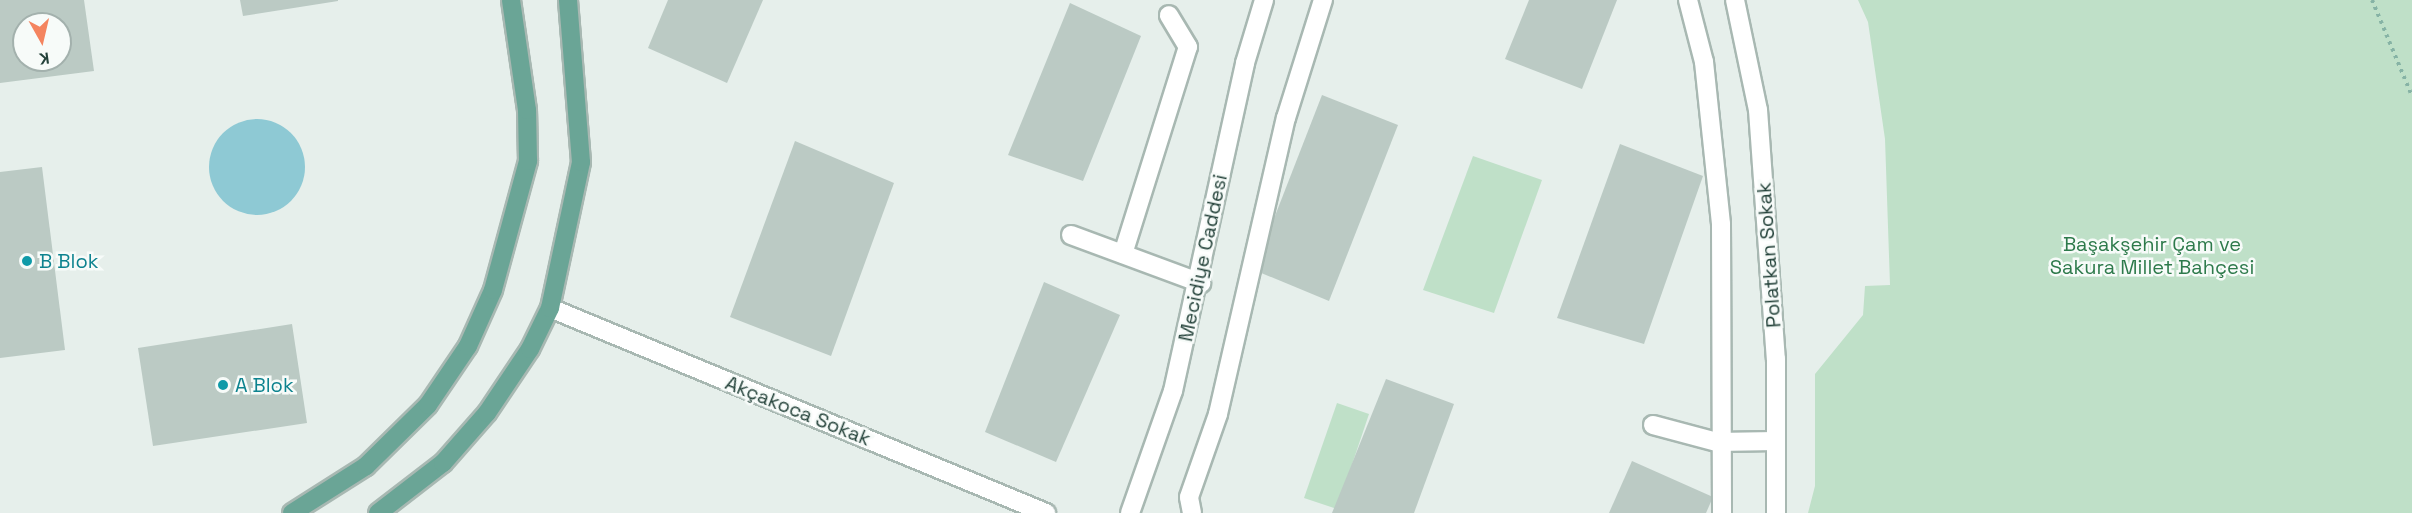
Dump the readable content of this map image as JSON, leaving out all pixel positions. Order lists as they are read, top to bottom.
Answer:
{
  "streets": {
    "street": ["Polatkan Sokak", "Mecidiye Caddesi", "Akçakoca Sokak"]
  },
  "parks": ["Başakşehir Çam ve Sakura Millet Bahçesi"],
  "places": ["B Blok", "A Blok"],
  "north": "bottom"
}
